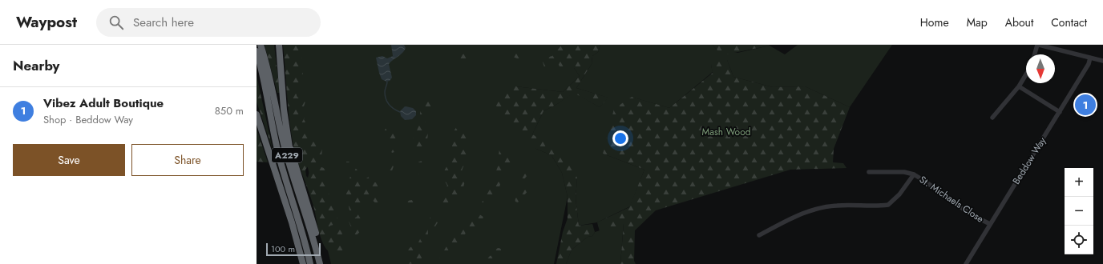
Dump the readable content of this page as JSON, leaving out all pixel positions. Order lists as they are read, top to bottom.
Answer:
{
  "streets": {
    "highway": ["A229"],
    "street": ["Beddow Way", "St. Michaels Close"]
  },
  "crossings": [
    ["Beddow Way", "St. Michaels Close"]
  ],
  "parks": ["Mash Wood"],
  "scale_bar": "100 m",
  "north": "bottom",
  "page": {
    "header": "Waypost",
    "search": "Search here",
    "nav": [
      "Home",
      "Map",
      "About",
      "Contact"
    ],
    "heading": "Nearby",
    "list": [
      {
        "mark": "1",
        "name": "Vibez Adult Boutique",
        "note": "Shop · Beddow Way",
        "value": "850 m"
      }
    ],
    "pins": "1",
    "buttons": ["Save", "Share"],
    "map_buttons": ["+", "−"],
    "scale": "100 m"
  }
}
